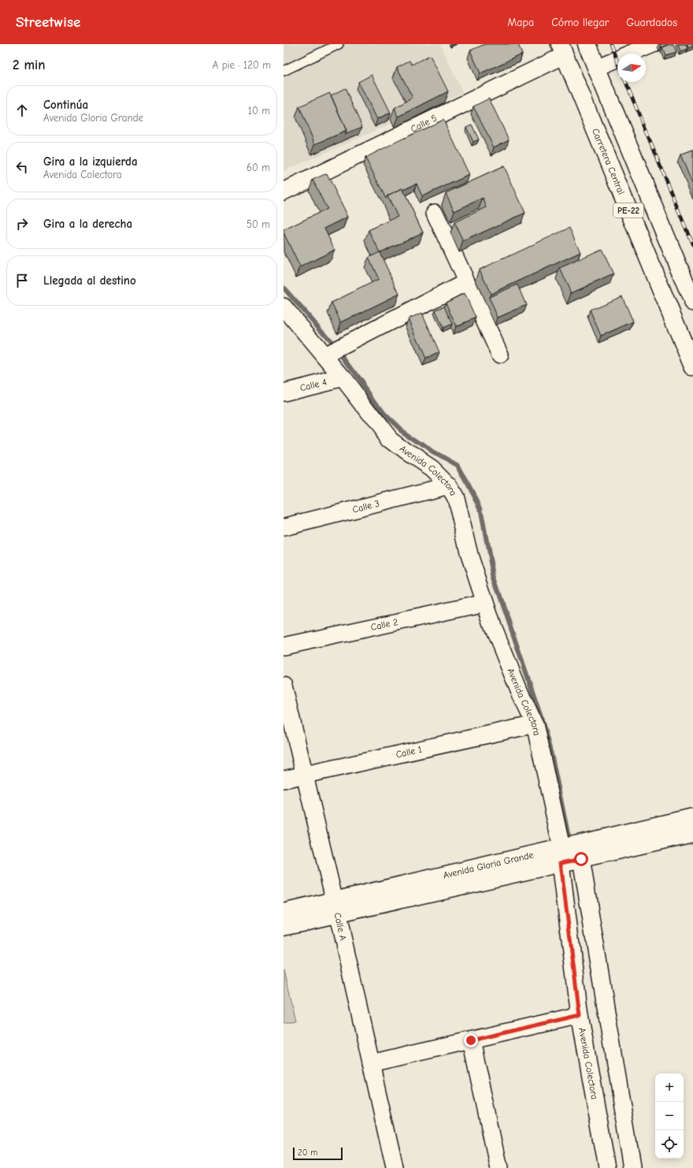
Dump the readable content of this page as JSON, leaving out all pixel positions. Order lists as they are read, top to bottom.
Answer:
{
  "streets": {
    "main road": ["Carretera Central", "PE-22", "Avenida Gloria Grande"],
    "street": [
      "Calle 5",
      "Calle 4",
      "Avenida Colectora",
      "Calle 3",
      "Calle 2",
      "Calle 1",
      "Calle A"
    ]
  },
  "crossings": [
    ["Calle 5", "Carretera Central"],
    ["Calle 4", "Avenida Colectora"],
    ["Avenida Colectora", "Calle 3"],
    ["Avenida Colectora", "Calle 2"],
    ["Avenida Colectora", "Calle 1"],
    ["Avenida Colectora", "Avenida Gloria Grande"],
    ["Calle 1", "Calle A"],
    ["Avenida Gloria Grande", "Calle A"]
  ],
  "scale_bar": "20 m",
  "north": "right",
  "page": {
    "header": "Streetwise",
    "nav": ["Mapa", "Cómo llegar", "Guardados"],
    "heading": ["2 min", "A pie · 120 m"],
    "list": [
      ["Continúa", "Avenida Gloria Grande", "10 m"],
      ["Gira a la izquierda", "Avenida Colectora", "60 m"],
      ["Gira a la derecha", "50 m"],
      "Llegada al destino"
    ],
    "map_buttons": ["+", "−"],
    "scale": "20 m"
  }
}
